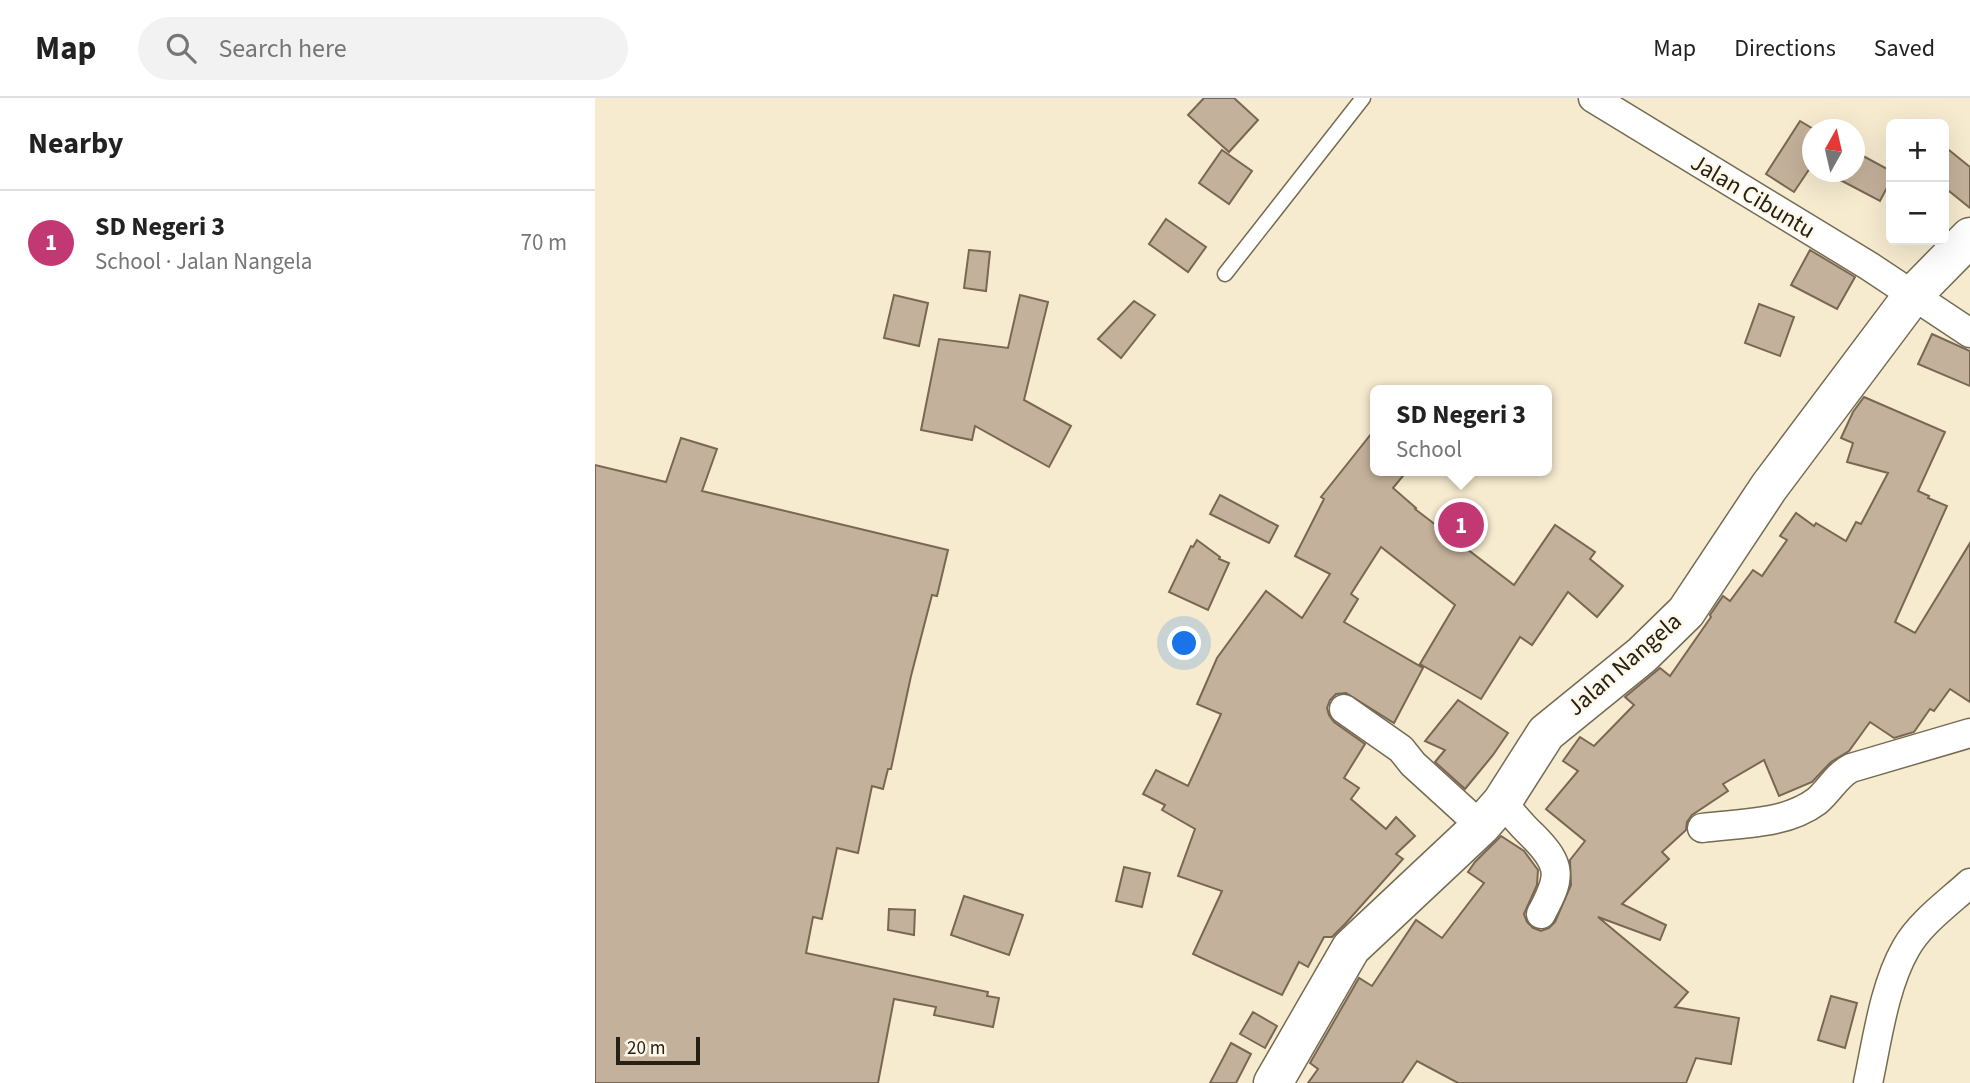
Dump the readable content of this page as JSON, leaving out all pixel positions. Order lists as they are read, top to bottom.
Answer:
{
  "streets": {
    "main road": ["Jalan Nangela"],
    "street": ["Jalan Cibuntu"]
  },
  "crossings": [
    ["Jalan Cibuntu", "Jalan Nangela"]
  ],
  "scale_bar": "20 m",
  "north": "top",
  "page": {
    "header": "Map",
    "search": "Search here",
    "nav": ["Map", "Directions", "Saved"],
    "heading": "Nearby",
    "map_buttons": ["+", "−"],
    "list": [
      {
        "mark": "1",
        "name": "SD Negeri 3",
        "note": "School · Jalan Nangela",
        "value": "70 m"
      }
    ],
    "popup": ["SD Negeri 3", "School"],
    "pins": "1",
    "scale": "20 m"
  }
}
